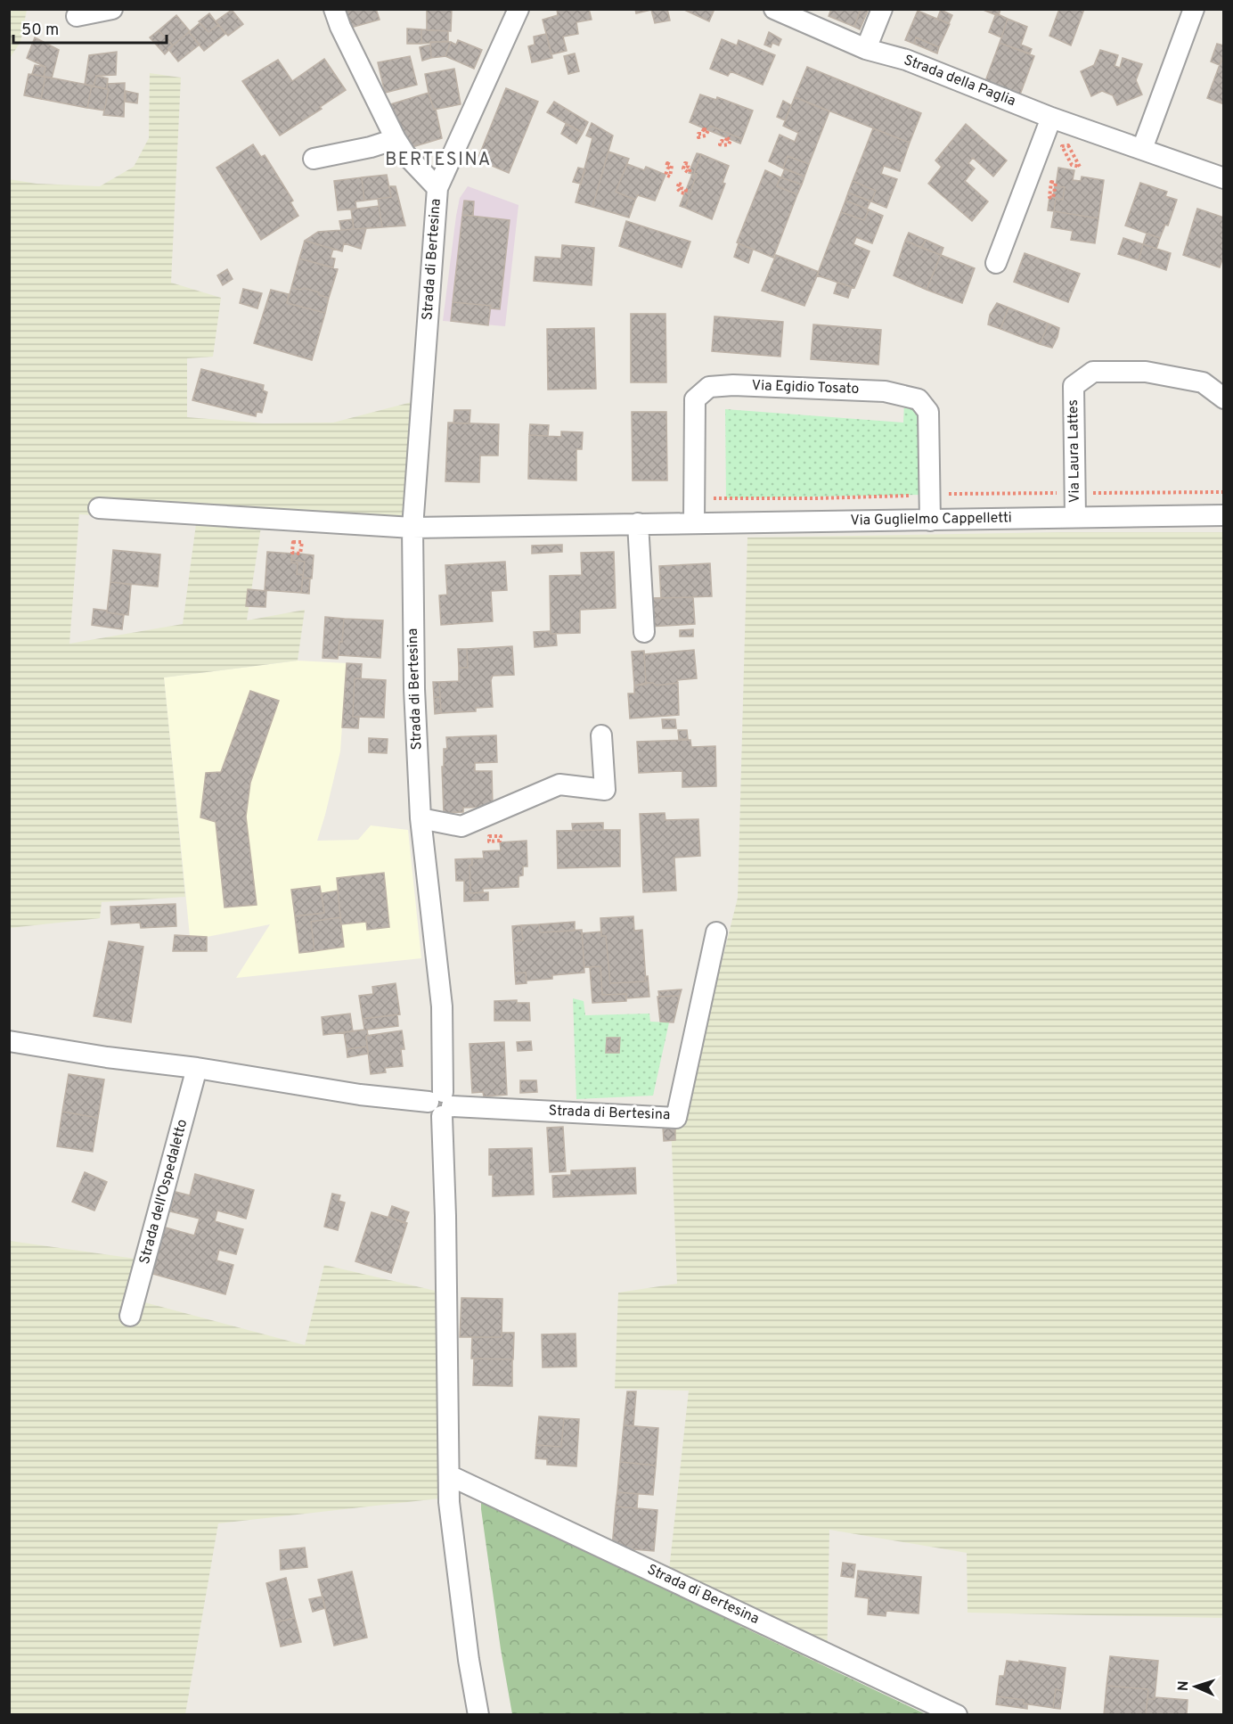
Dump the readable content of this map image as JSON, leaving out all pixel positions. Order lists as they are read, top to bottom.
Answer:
{
  "streets": {
    "street": [
      "Strada della Paglia",
      "Strada di Bertesina",
      "Via Egidio Tosato",
      "Via Laura Lattes",
      "Via Guglielmo Cappelletti",
      "Strada dell'Ospedaletto"
    ]
  },
  "crossings": [
    ["Strada di Bertesina", "Via Guglielmo Cappelletti"],
    ["Via Egidio Tosato", "Via Guglielmo Cappelletti"],
    ["Via Laura Lattes", "Via Guglielmo Cappelletti"]
  ],
  "districts": ["BERTESINA"],
  "scale_bar": "50 m",
  "north": "left"
}
